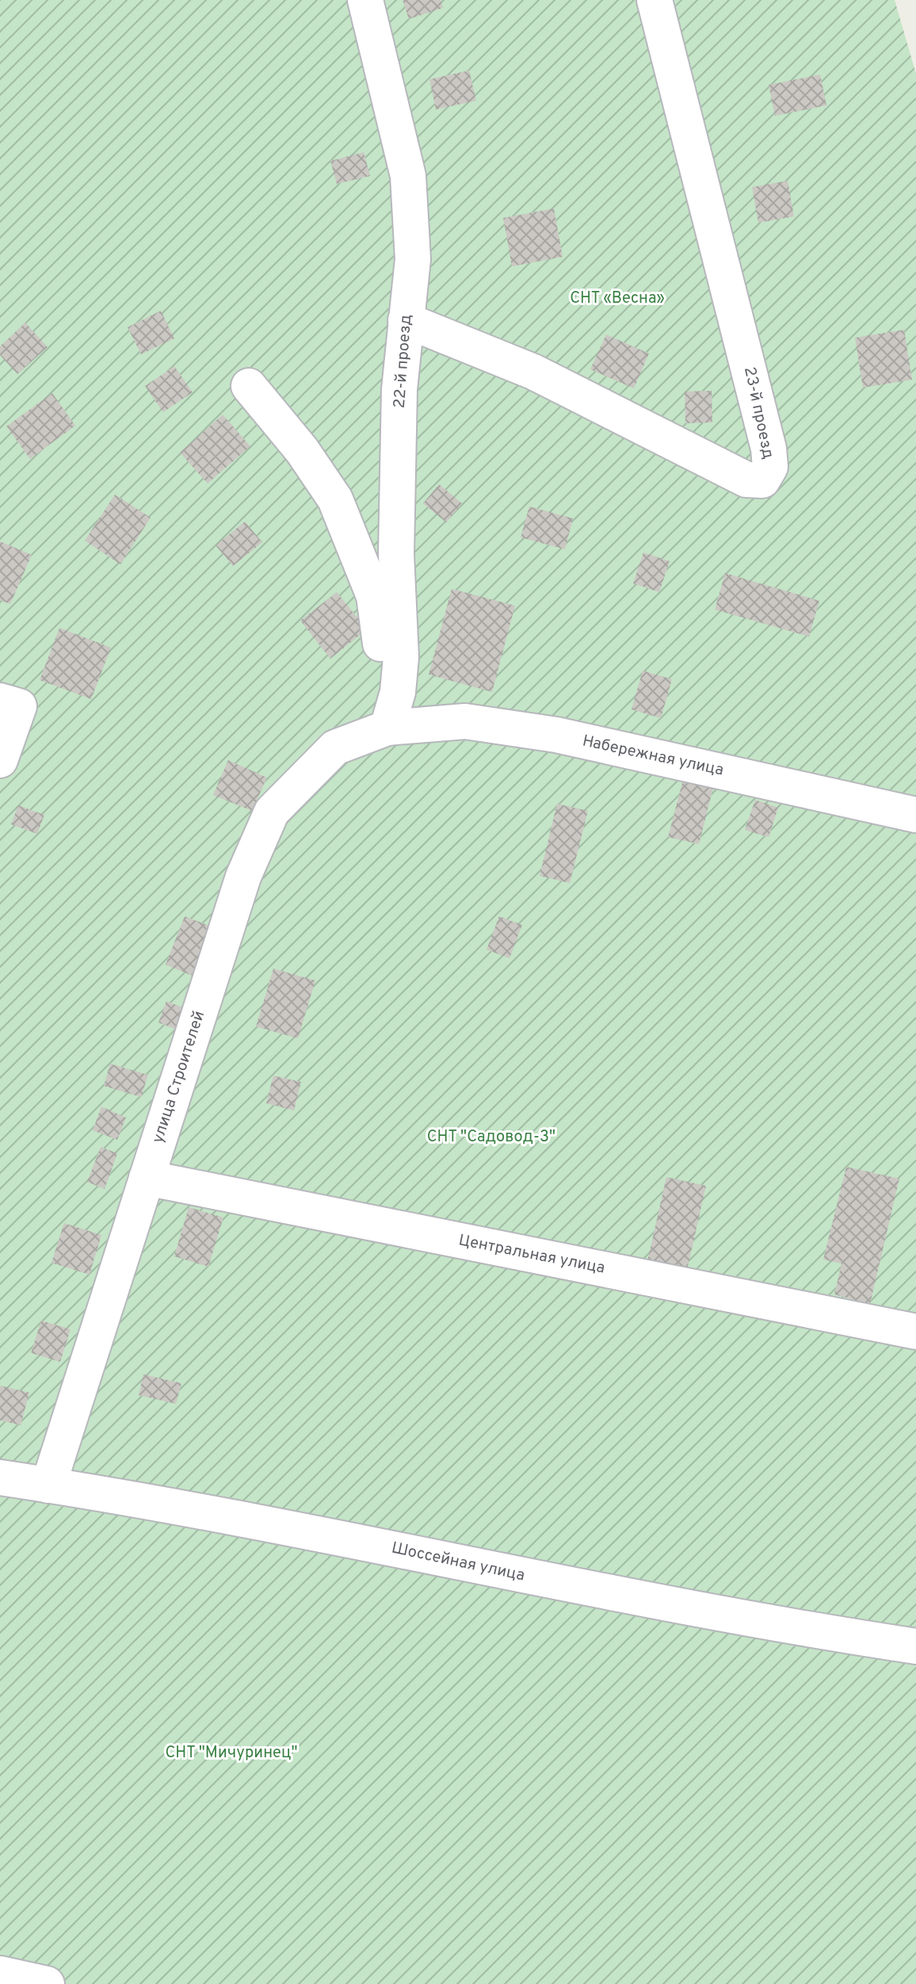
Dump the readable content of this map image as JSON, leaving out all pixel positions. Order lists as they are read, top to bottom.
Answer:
{
  "streets": {
    "street": [
      "22-й проезд",
      "23-й проезд",
      "Набережная улица",
      "улица Строителей",
      "Центральная улица",
      "Шоссейная улица"
    ]
  },
  "crossings": [
    ["22-й проезд", "23-й проезд"],
    ["22-й проезд", "Набережная улица"],
    ["22-й проезд", "улица Строителей"],
    ["Набережная улица", "улица Строителей"],
    ["улица Строителей", "Центральная улица"],
    ["улица Строителей", "Шоссейная улица"]
  ],
  "parks": ["СНТ «Весна»", "СНТ \"Садовод-3\"", "СНТ \"Мичуринец\""]
}
